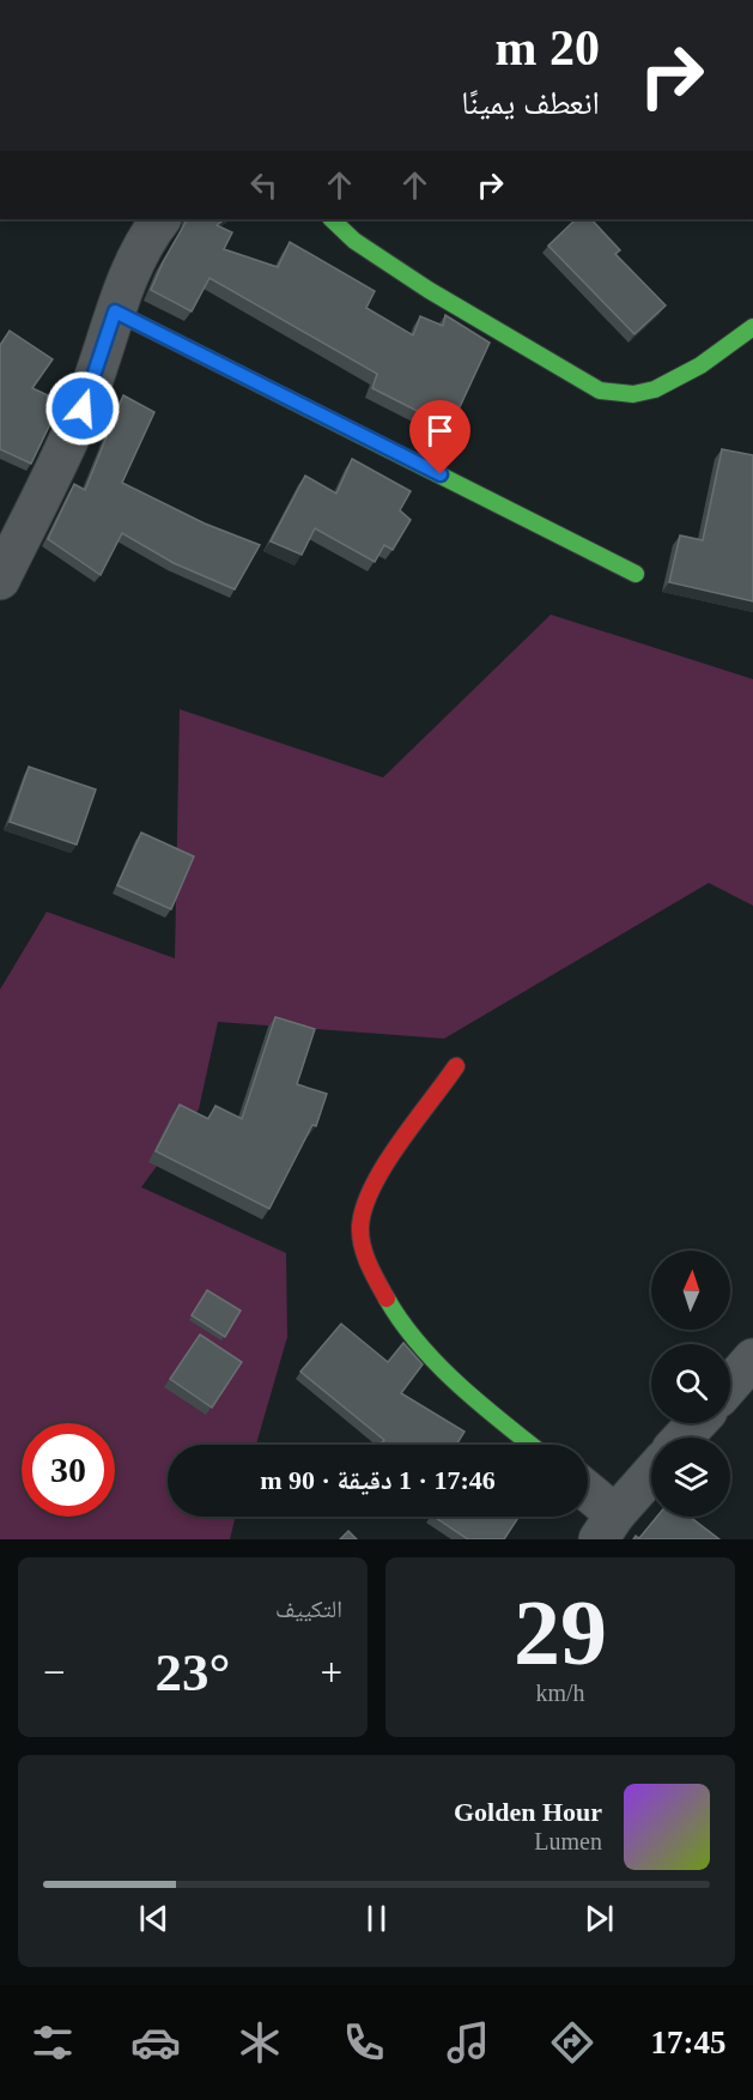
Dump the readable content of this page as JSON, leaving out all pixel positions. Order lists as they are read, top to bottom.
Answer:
{
  "north": "top",
  "page": {
    "turn": ["20 m", "انعطف يمينًا"],
    "limit": "30",
    "trip": "17:46 · 1 دقيقة · 90 m",
    "tile": [
      ["29", "km/h"],
      "التكييف"
    ],
    "heat": ["−", "23°", "+"],
    "song": ["Golden Hour", "Lumen"],
    "tabs": "17:45"
  }
}
